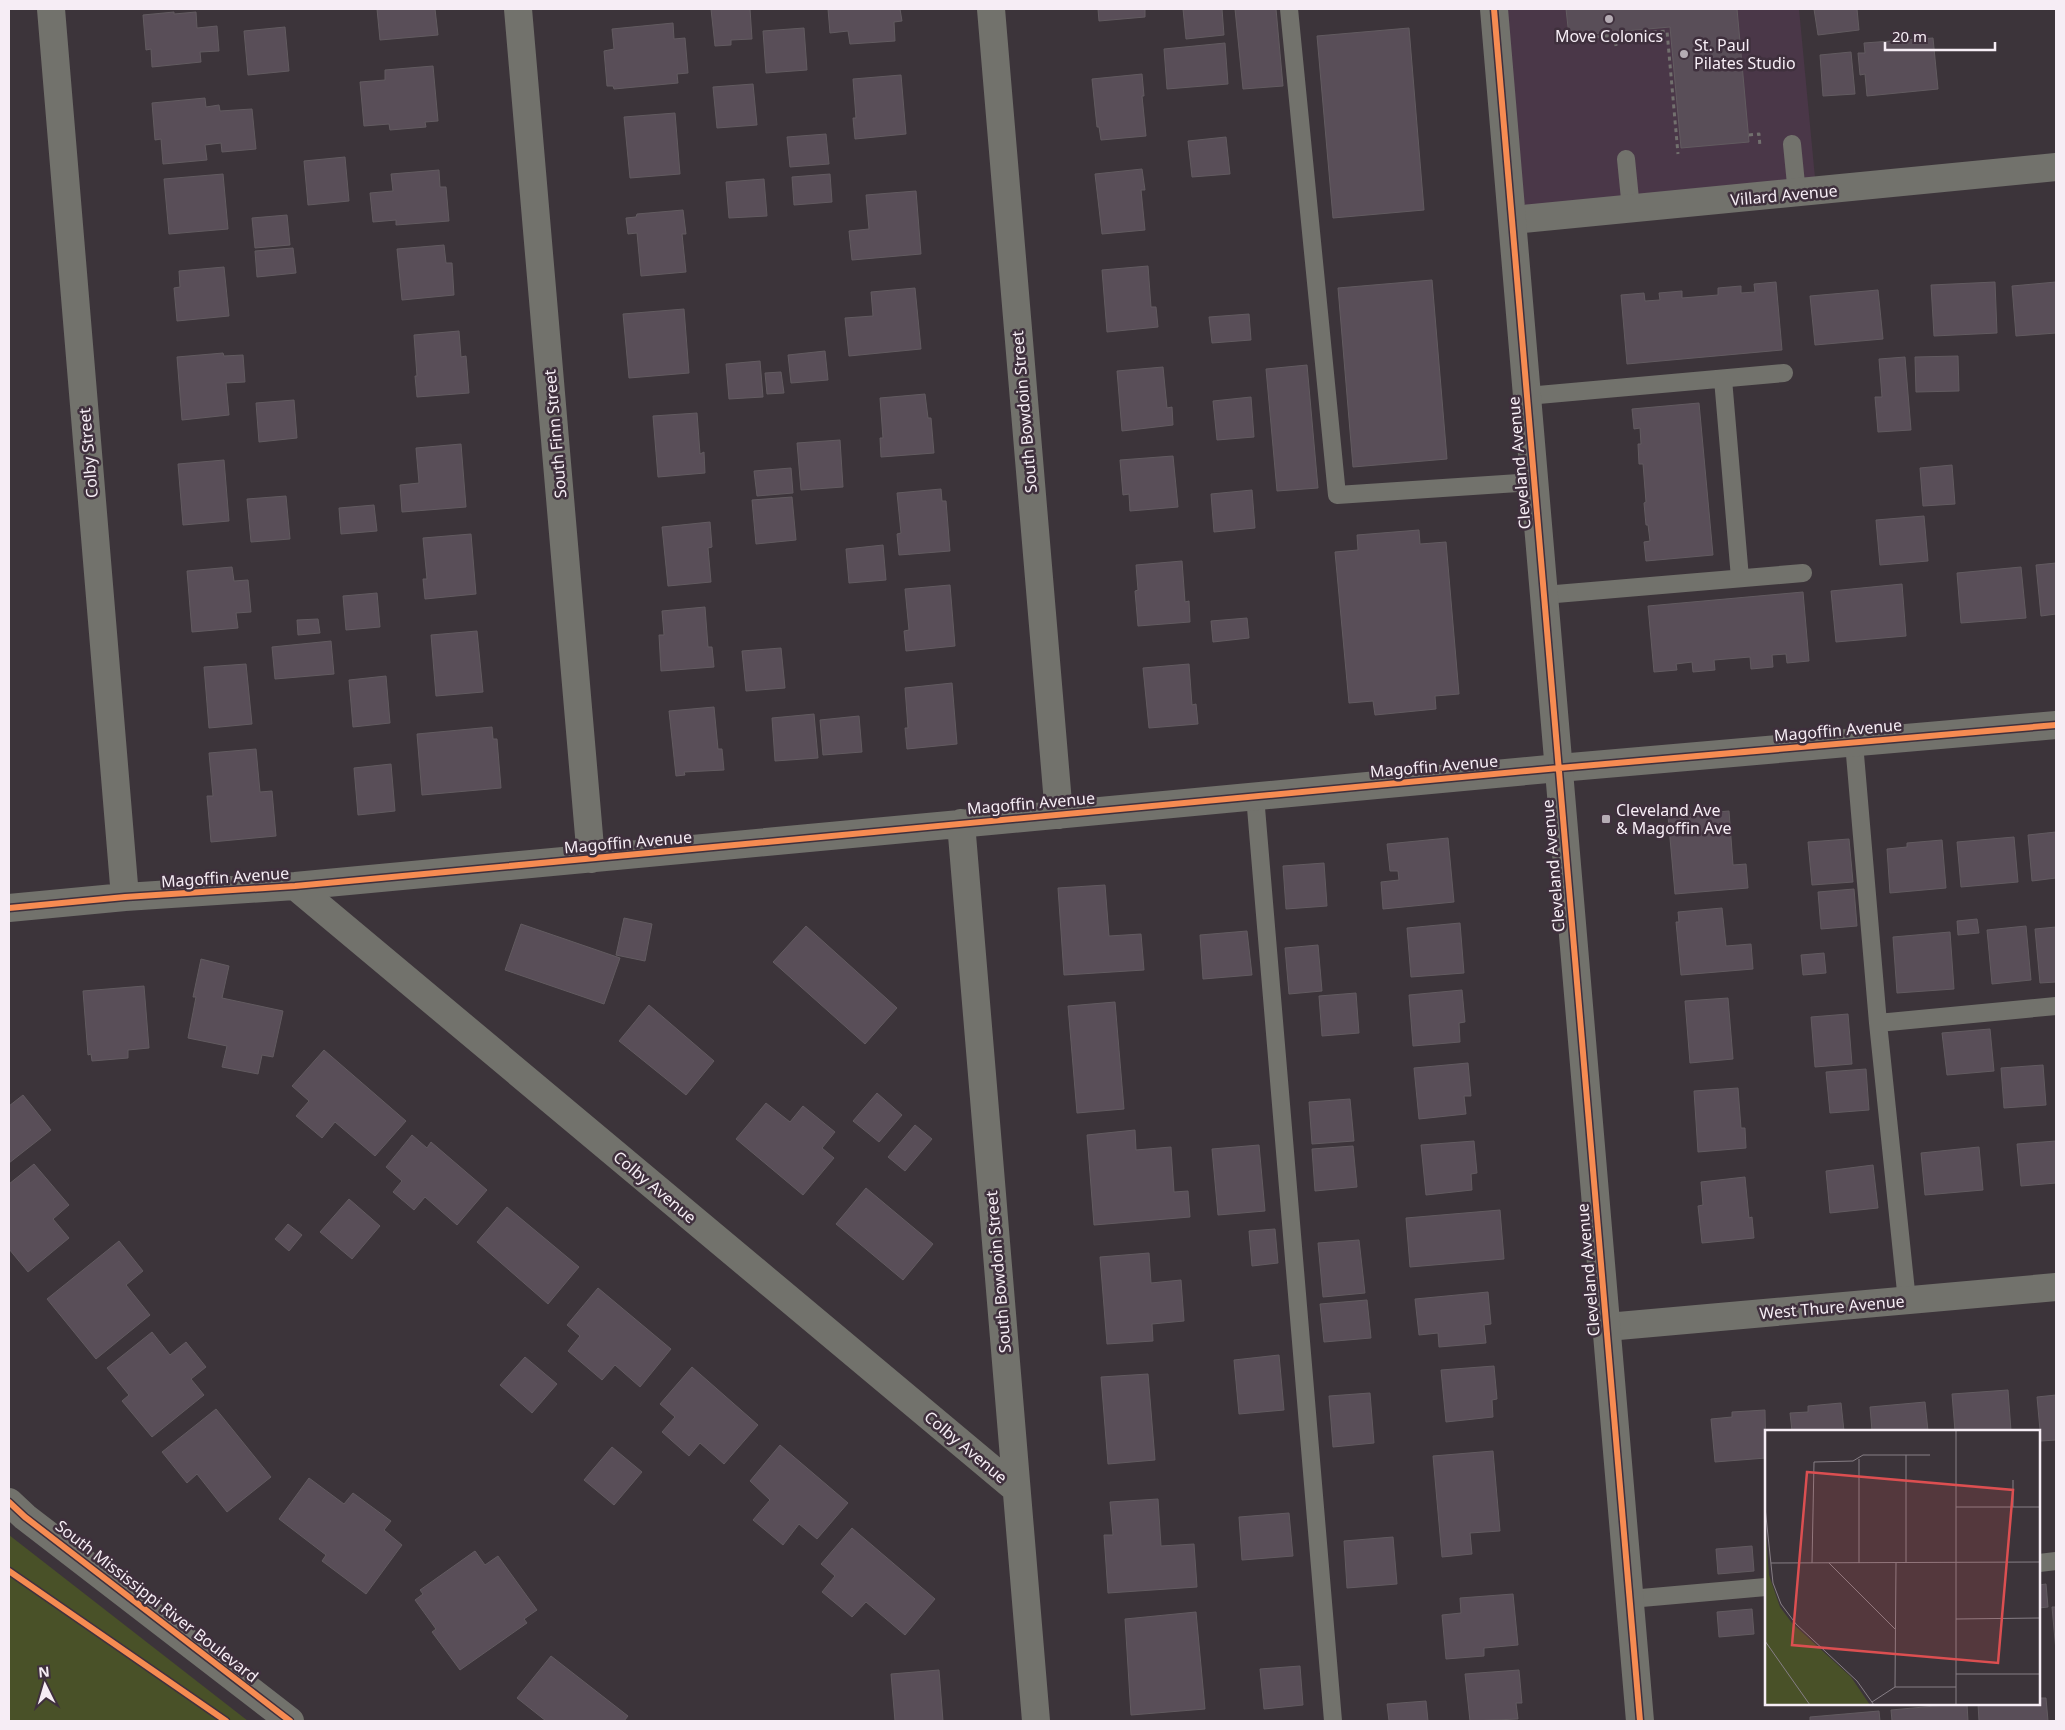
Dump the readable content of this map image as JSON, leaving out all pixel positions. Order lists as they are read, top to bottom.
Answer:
{
  "streets": {
    "street": [
      "Villard Avenue",
      "South Bowdoin Street",
      "South Finn Street",
      "Colby Street",
      "Cleveland Avenue",
      "Magoffin Avenue",
      "Colby Avenue",
      "West Thure Avenue",
      "South Mississippi River Boulevard"
    ]
  },
  "crossings": [
    ["Villard Avenue", "Cleveland Avenue"],
    ["South Bowdoin Street", "Magoffin Avenue"],
    ["South Bowdoin Street", "Colby Avenue"],
    ["South Finn Street", "Magoffin Avenue"],
    ["Colby Street", "Magoffin Avenue"],
    ["Cleveland Avenue", "Magoffin Avenue"],
    ["Cleveland Avenue", "West Thure Avenue"],
    ["Magoffin Avenue", "Colby Avenue"]
  ],
  "places": {
    "other": ["Move Colonics", "St. Paul Pilates Studio"],
    "transit": ["Cleveland Ave & Magoffin Ave"]
  },
  "scale_bar": "20 m",
  "north": "top"
}
